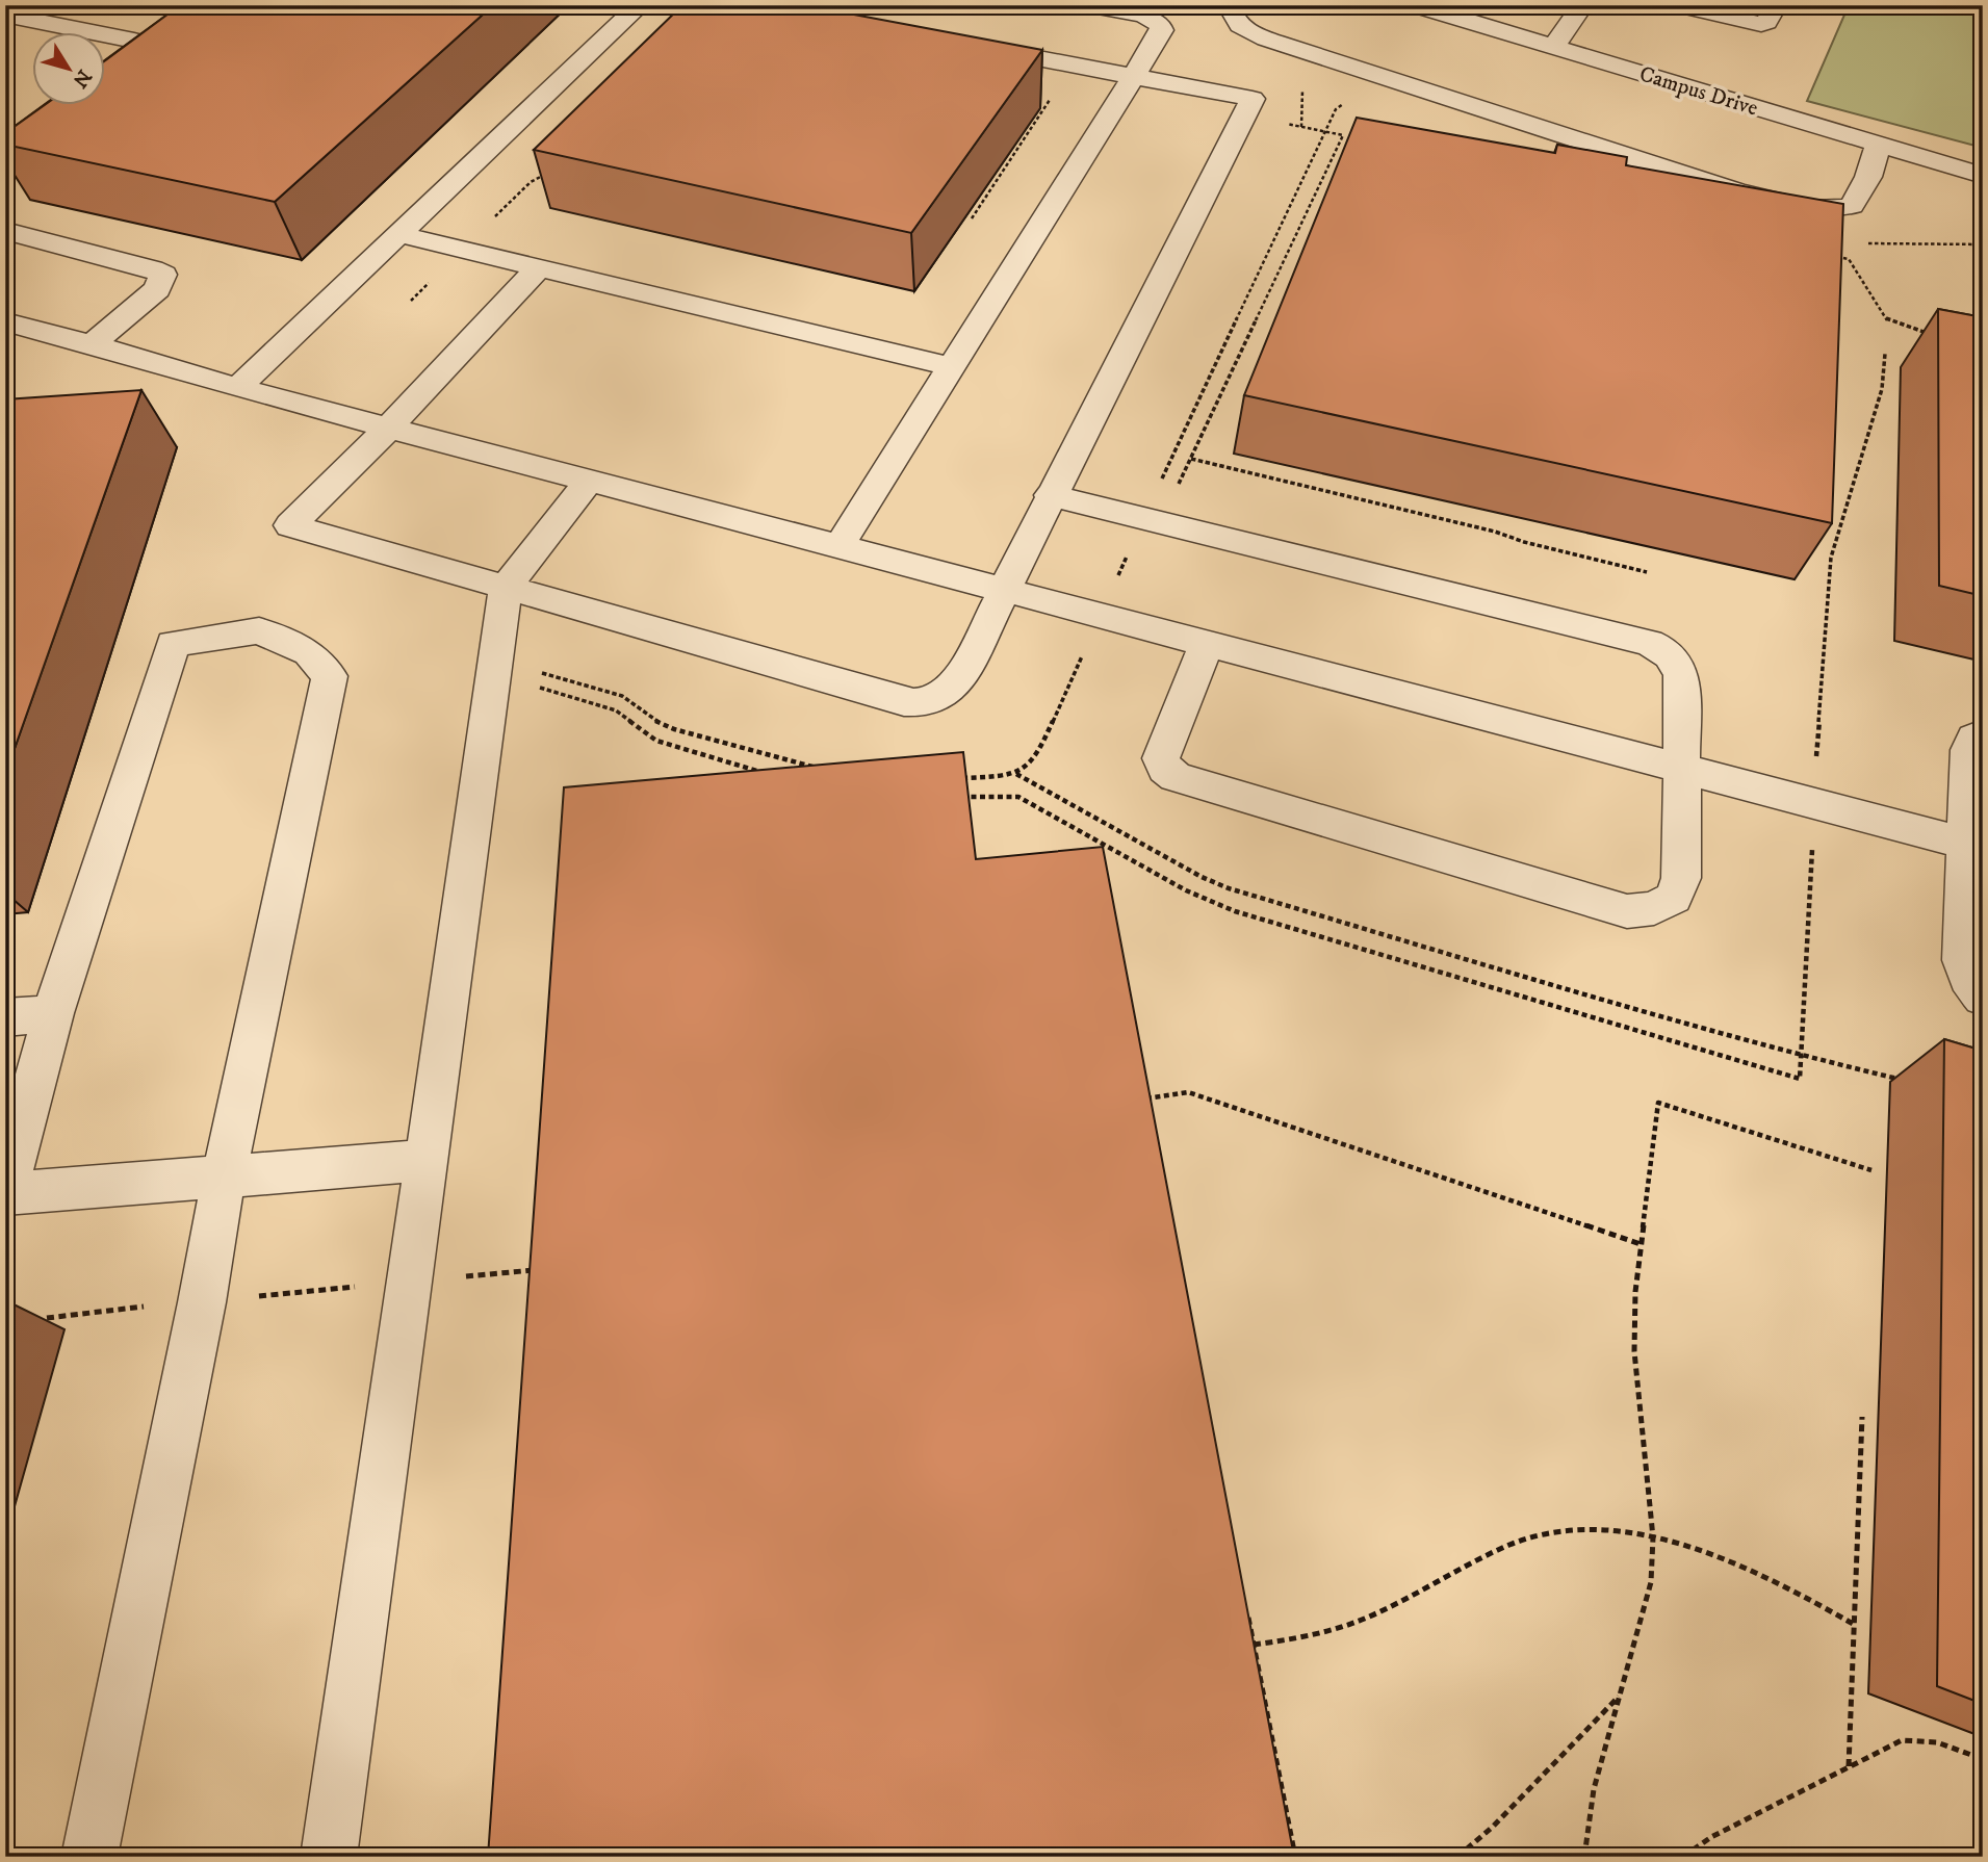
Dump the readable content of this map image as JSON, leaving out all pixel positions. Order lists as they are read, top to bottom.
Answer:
{
  "streets": {
    "street": ["Campus Drive"]
  },
  "north": "bottom right"
}
